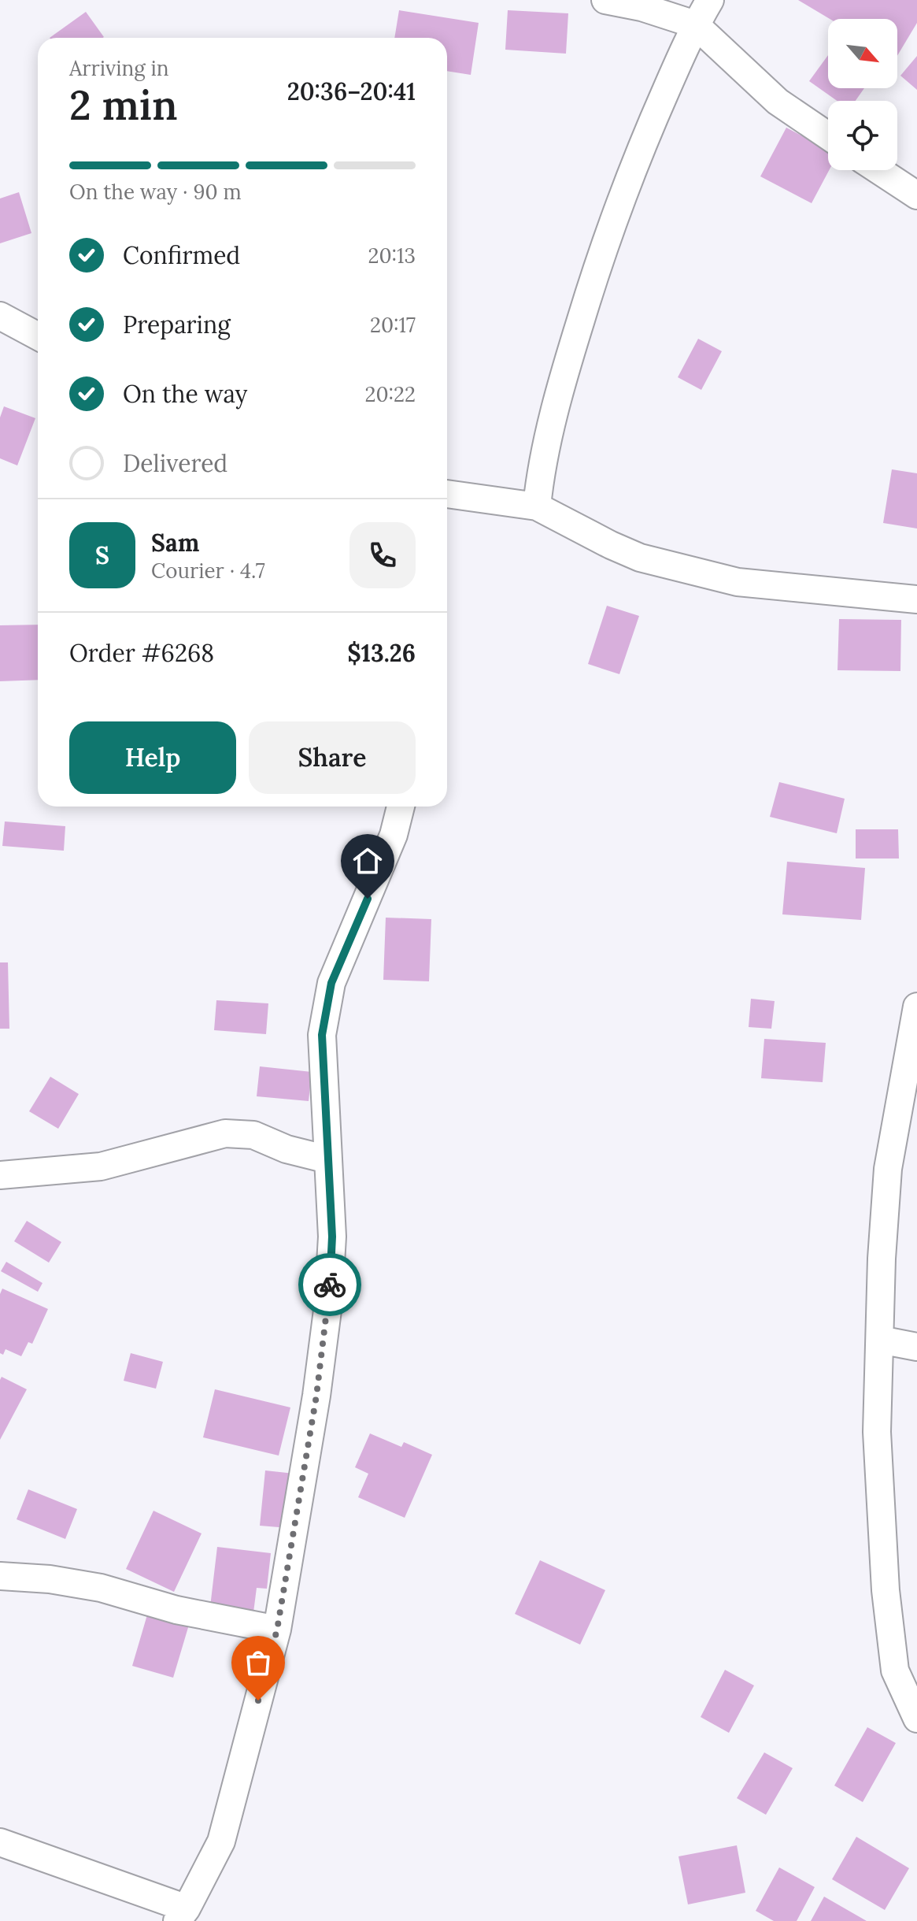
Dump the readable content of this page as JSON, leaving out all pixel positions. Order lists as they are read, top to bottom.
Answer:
{
  "north": "bottom right",
  "page": {
    "heading": ["2 min", "Arriving in", "20:36–20:41"],
    "panel": [
      "Sam",
      "Courier · 4.7",
      "Order #6268",
      "$13.26"
    ],
    "bar": "On the way · 90 m",
    "list": [
      ["Confirmed", "20:13"],
      ["Preparing", "20:17"],
      ["On the way", "20:22"],
      "Delivered"
    ],
    "round": "S",
    "buttons": ["Help", "Share"]
  }
}
